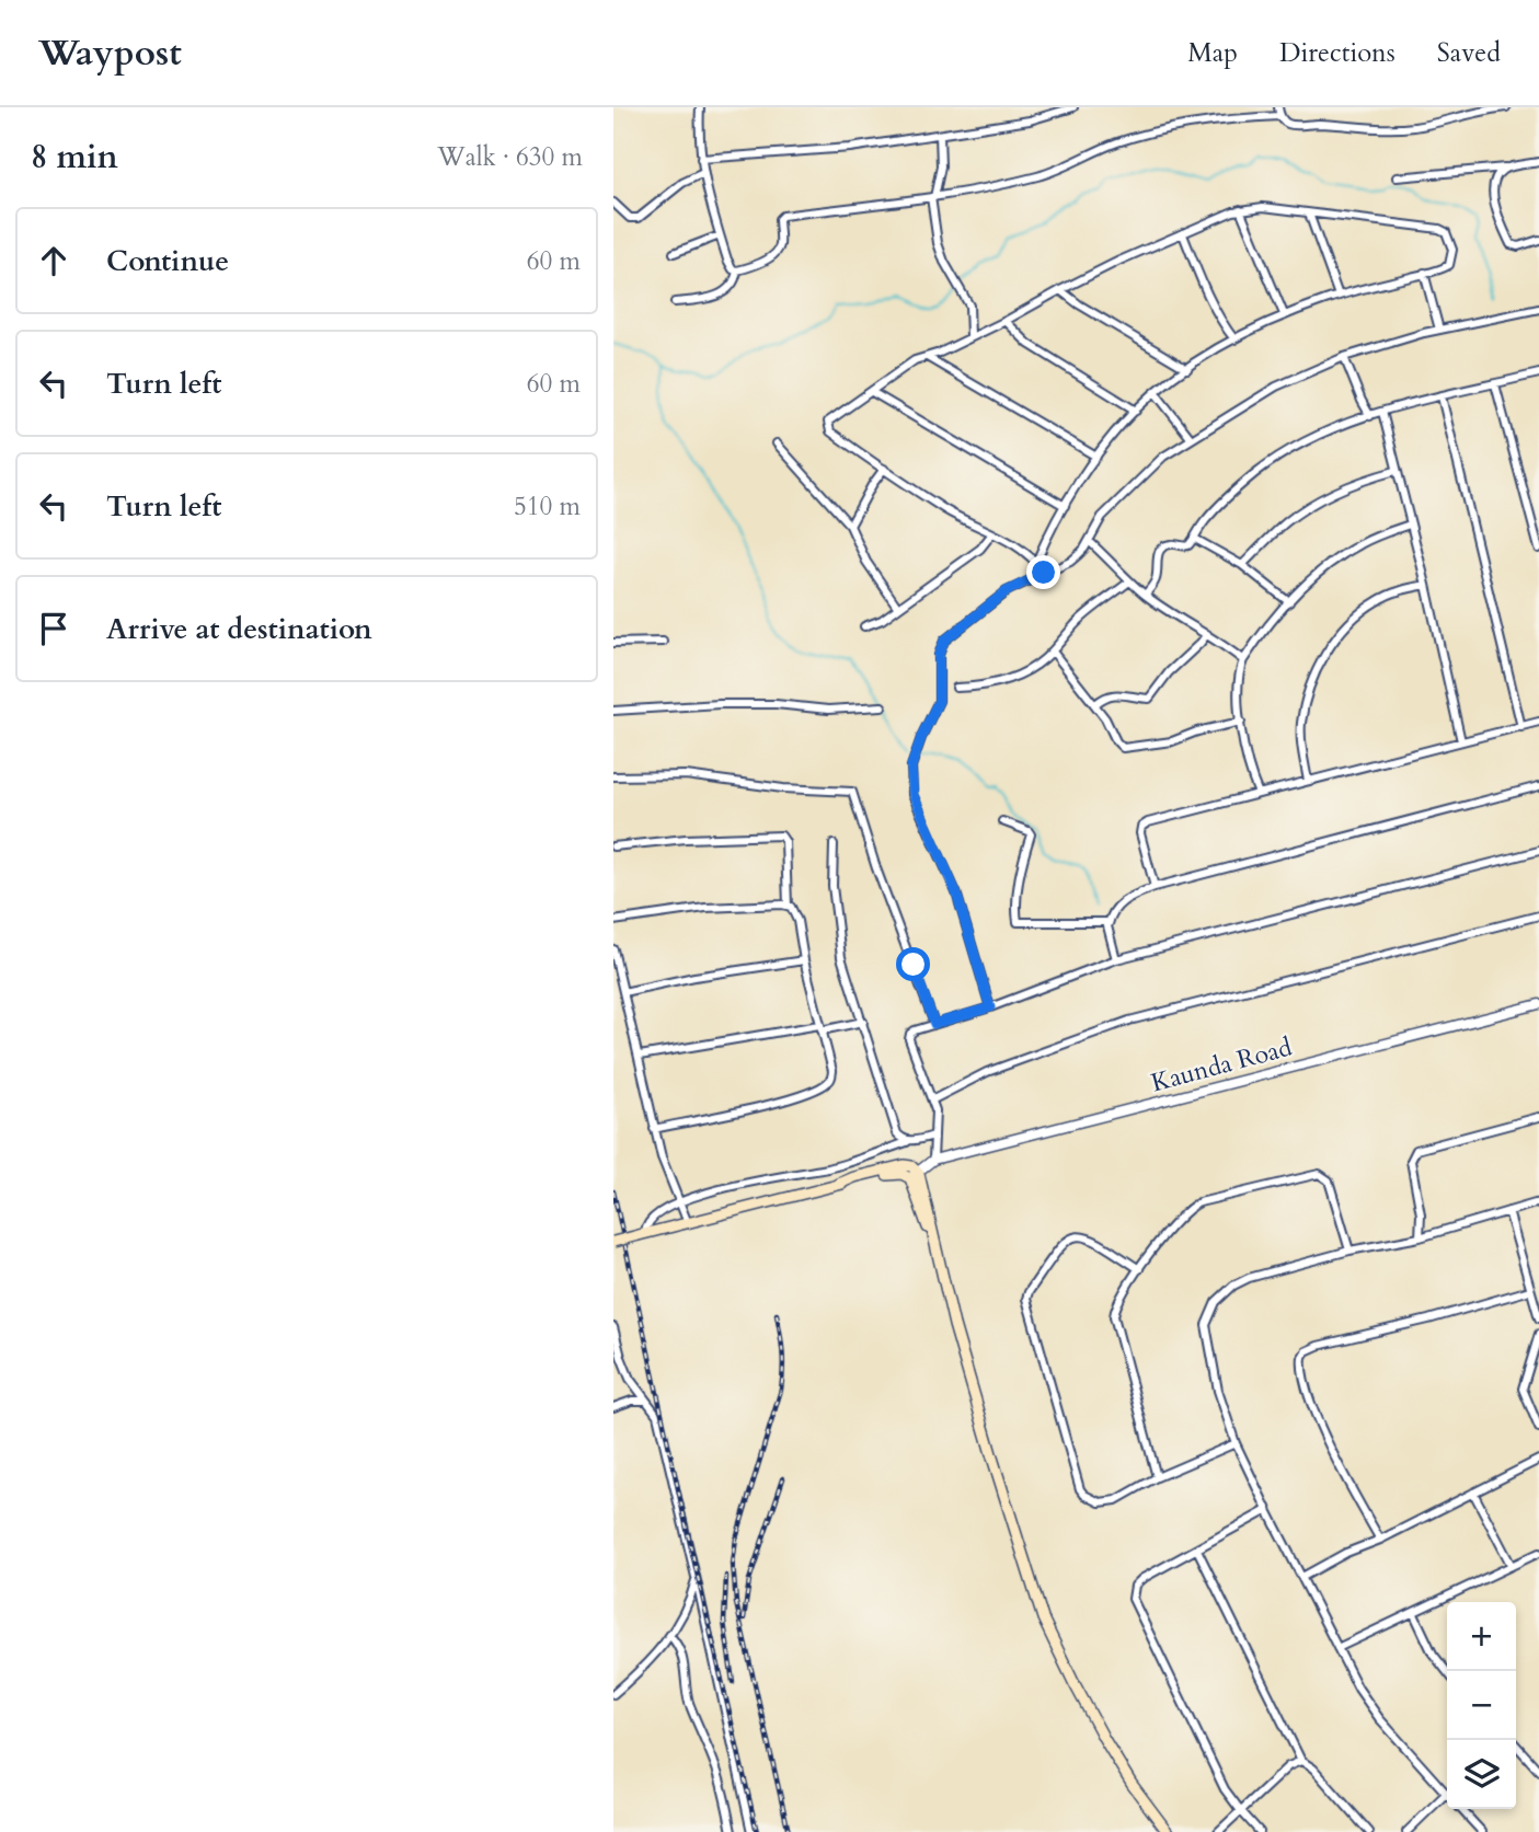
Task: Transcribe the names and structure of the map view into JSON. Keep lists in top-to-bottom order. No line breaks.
{"streets":{"street":["Kaunda Road"]},"page":{"header":"Waypost","nav":["Map","Directions","Saved"],"heading":["8 min","Walk · 630 m"],"list":[["Continue","60 m"],["Turn left","60 m"],["Turn left","510 m"],"Arrive at destination"],"map_buttons":["+","−"]}}
